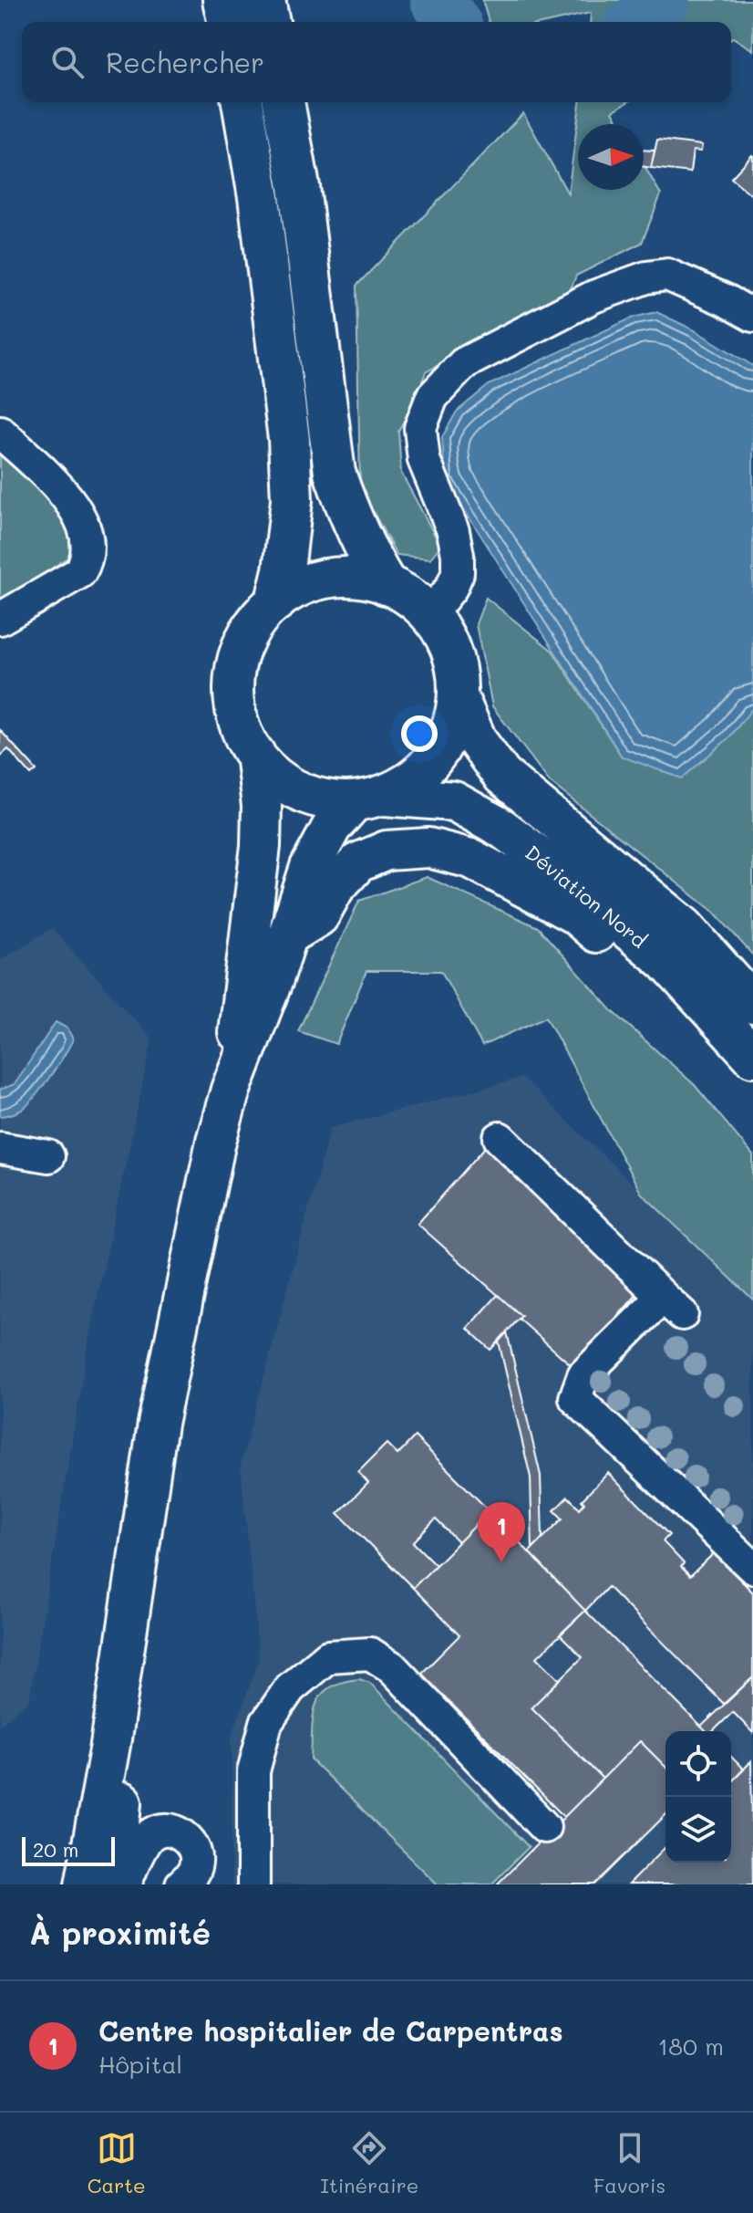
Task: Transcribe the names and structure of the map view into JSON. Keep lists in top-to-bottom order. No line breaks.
{"streets":{"main road":["Déviation Nord"]},"scale_bar":"20 m","north":"right","page":{"search":"Rechercher","pins":"1","scale":"20 m","heading":"À proximité","list":[{"mark":"1","name":"Centre hospitalier de Carpentras","note":"Hôpital","value":"180 m"}],"nav":["Carte","Itinéraire","Favoris"]}}
